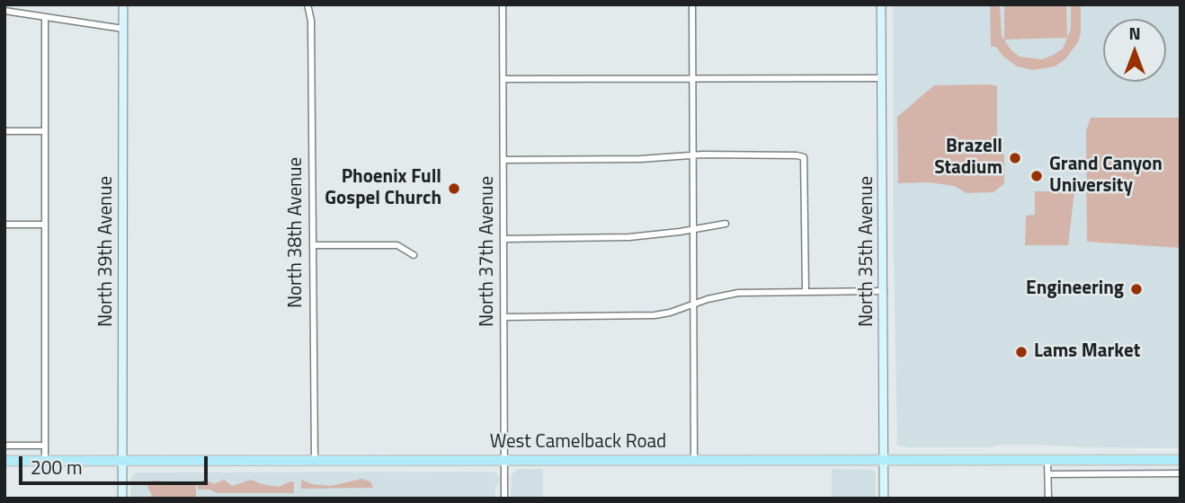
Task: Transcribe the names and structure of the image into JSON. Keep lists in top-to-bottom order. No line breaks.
{"streets":{"main road":["North 39th Avenue","North 35th Avenue","West Camelback Road"],"street":["North 38th Avenue","North 37th Avenue"]},"crossings":[["North 38th Avenue","West Camelback Road"],["North 39th Avenue","West Camelback Road"],["North 37th Avenue","West Camelback Road"],["North 35th Avenue","West Camelback Road"]],"places":["Brazell Stadium","Grand Canyon University","Phoenix Full Gospel Church","Engineering","Lams Market"],"scale_bar":"200 m","north":"top"}
